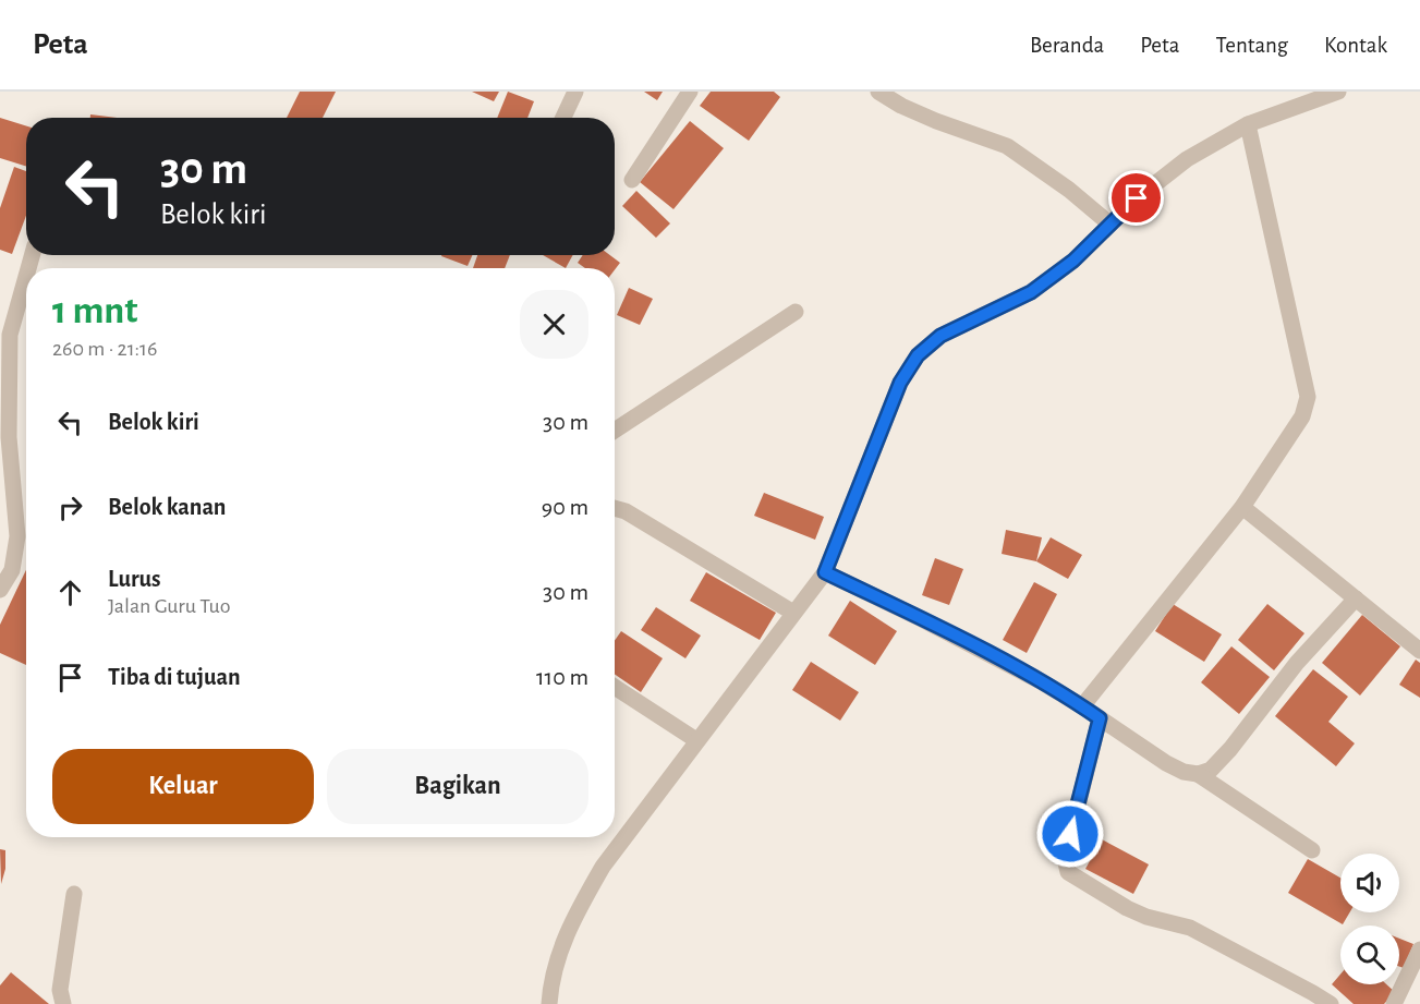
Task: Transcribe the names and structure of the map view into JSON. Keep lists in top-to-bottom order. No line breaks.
{"page":{"header":"Peta","nav":["Beranda","Peta","Tentang","Kontak"],"turn":["30 m","Belok kiri"],"heading":["1 mnt","260 m · 21:16"],"list":[{"name":"Belok kiri","value":"30 m"},{"name":"Belok kanan","value":"90 m"},{"name":"Lurus","note":"Jalan Guru Tuo","value":"30 m"},{"name":"Tiba di tujuan","value":"110 m"}],"buttons":["Keluar","Bagikan"]}}
